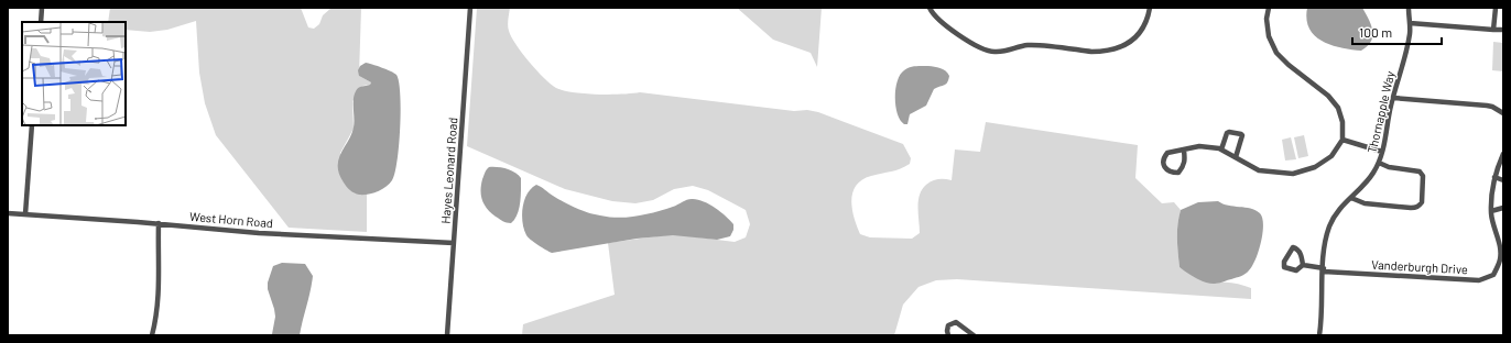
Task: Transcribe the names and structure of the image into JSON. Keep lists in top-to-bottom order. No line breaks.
{"streets":{"street":["Thornapple Way","Hayes Leonard Road","West Horn Road","Vanderburgh Drive"]},"crossings":[["Thornapple Way","Vanderburgh Drive"],["Hayes Leonard Road","West Horn Road"]],"scale_bar":"100 m"}
